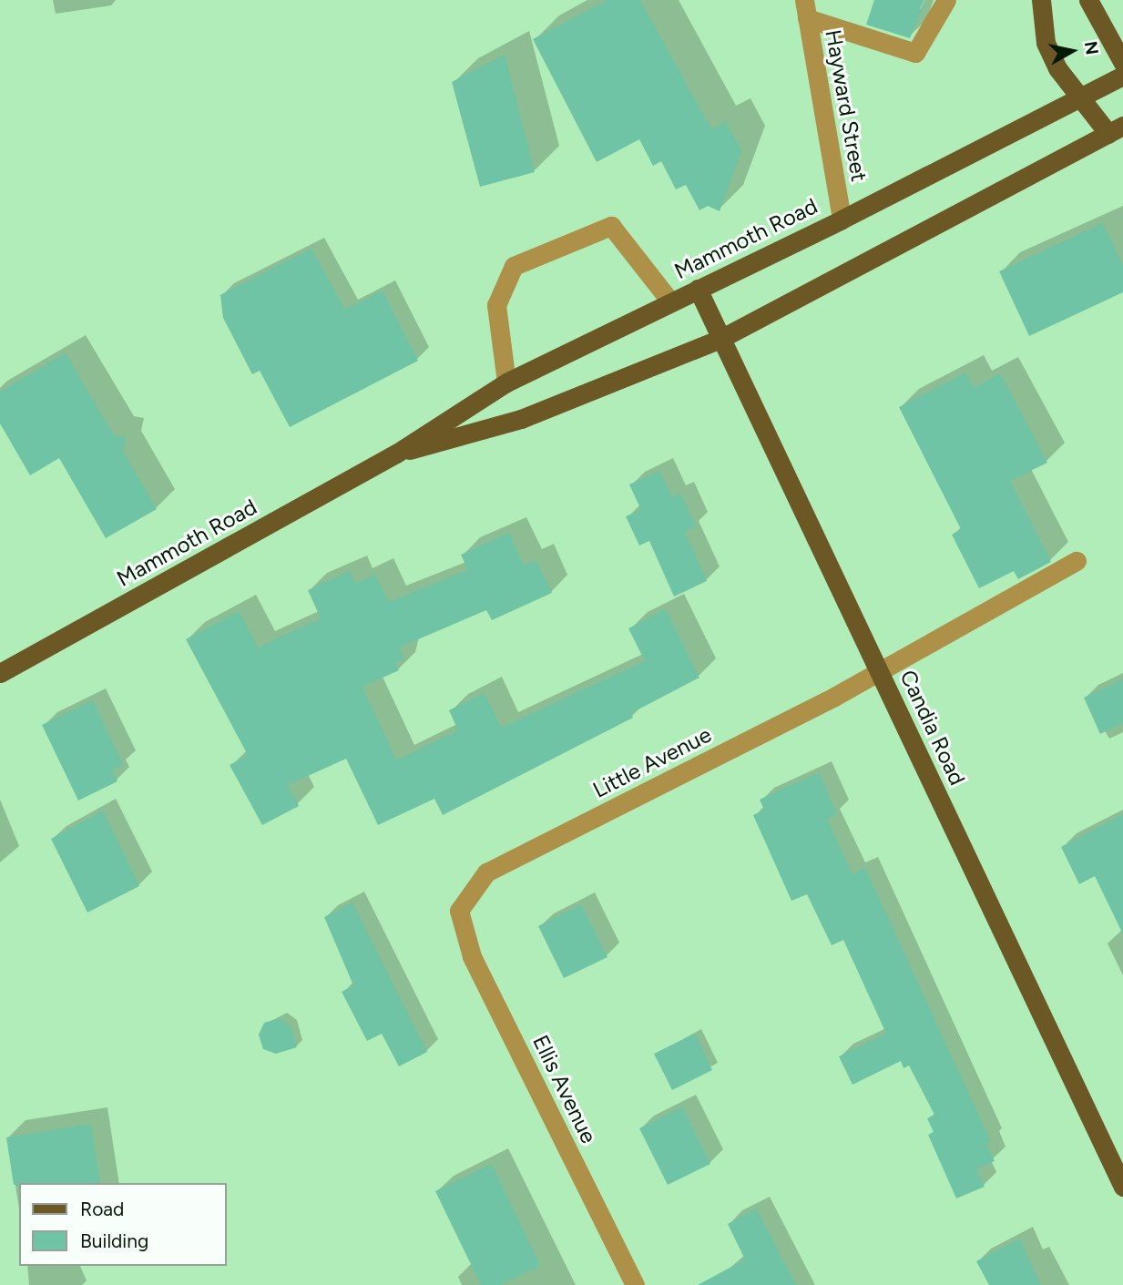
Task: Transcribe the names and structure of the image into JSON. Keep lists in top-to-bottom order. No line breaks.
{"streets":{"main road":["Mammoth Road","Candia Road"],"street":["Hayward Street","Little Avenue","Ellis Avenue"]},"crossings":[["Hayward Street","Mammoth Road"],["Mammoth Road","Candia Road"],["Candia Road","Little Avenue"],["Little Avenue","Ellis Avenue"]],"legend":["Road","Building"],"north":"right"}
